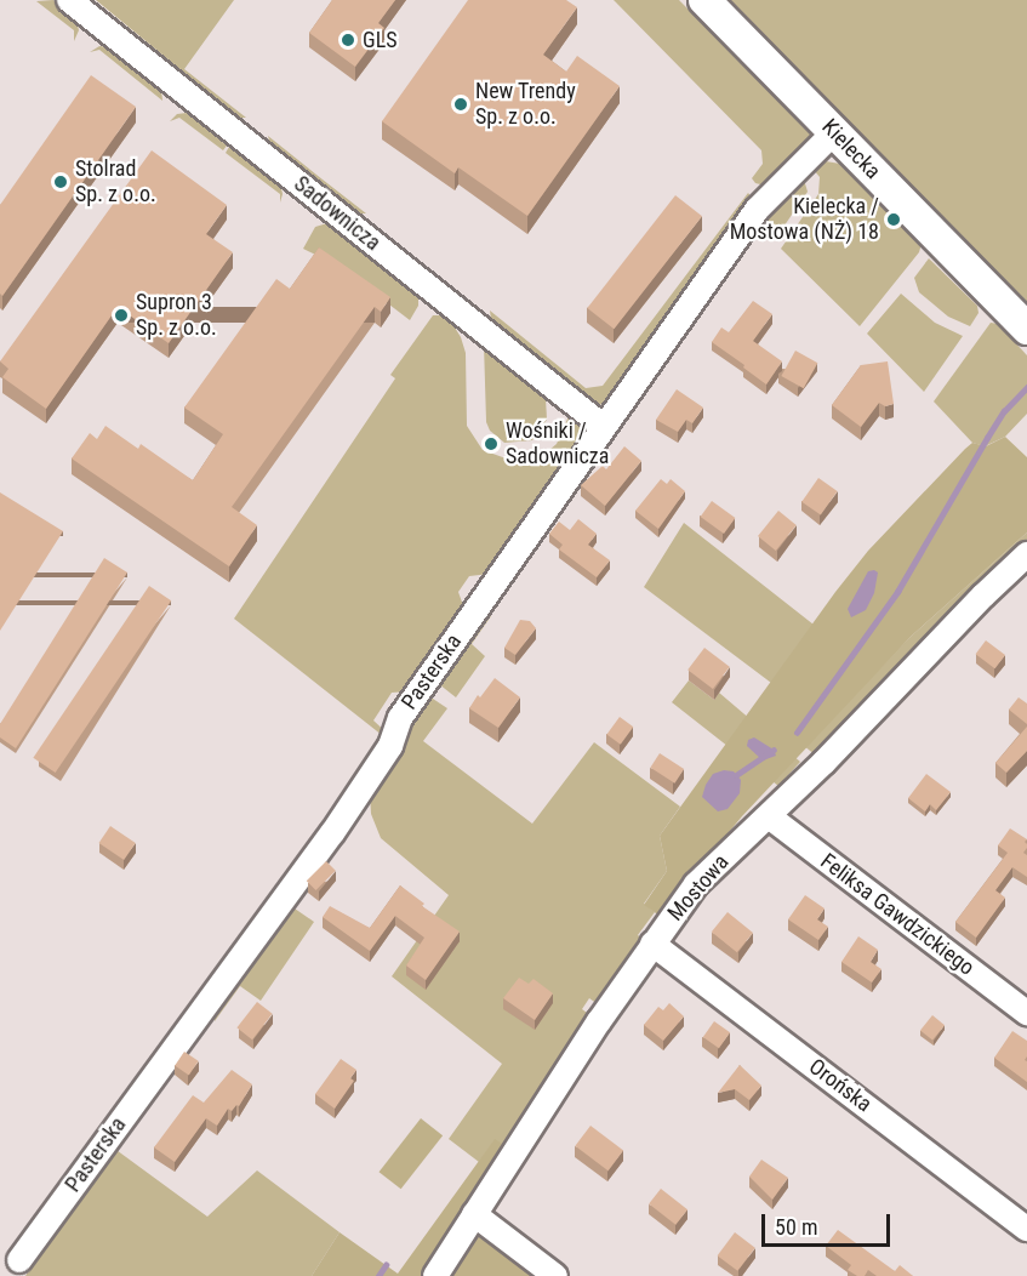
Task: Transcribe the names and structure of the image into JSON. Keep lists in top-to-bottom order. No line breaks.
{"streets":{"main road":["Kielecka"],"street":["Sadownicza","Pasterska","Mostowa","Feliksa Gawdzickiego","Orońska"]},"crossings":[["Kielecka","Pasterska"],["Sadownicza","Pasterska"],["Mostowa","Feliksa Gawdzickiego"],["Mostowa","Orońska"]],"places":["GLS","New Trendy Sp. z o.o.","Stolrad Sp. z o.o.","Kielecka / Mostowa (NŻ) 18","Supron 3 Sp. z o.o.","Wośniki / Sadownicza"],"scale_bar":"50 m"}
